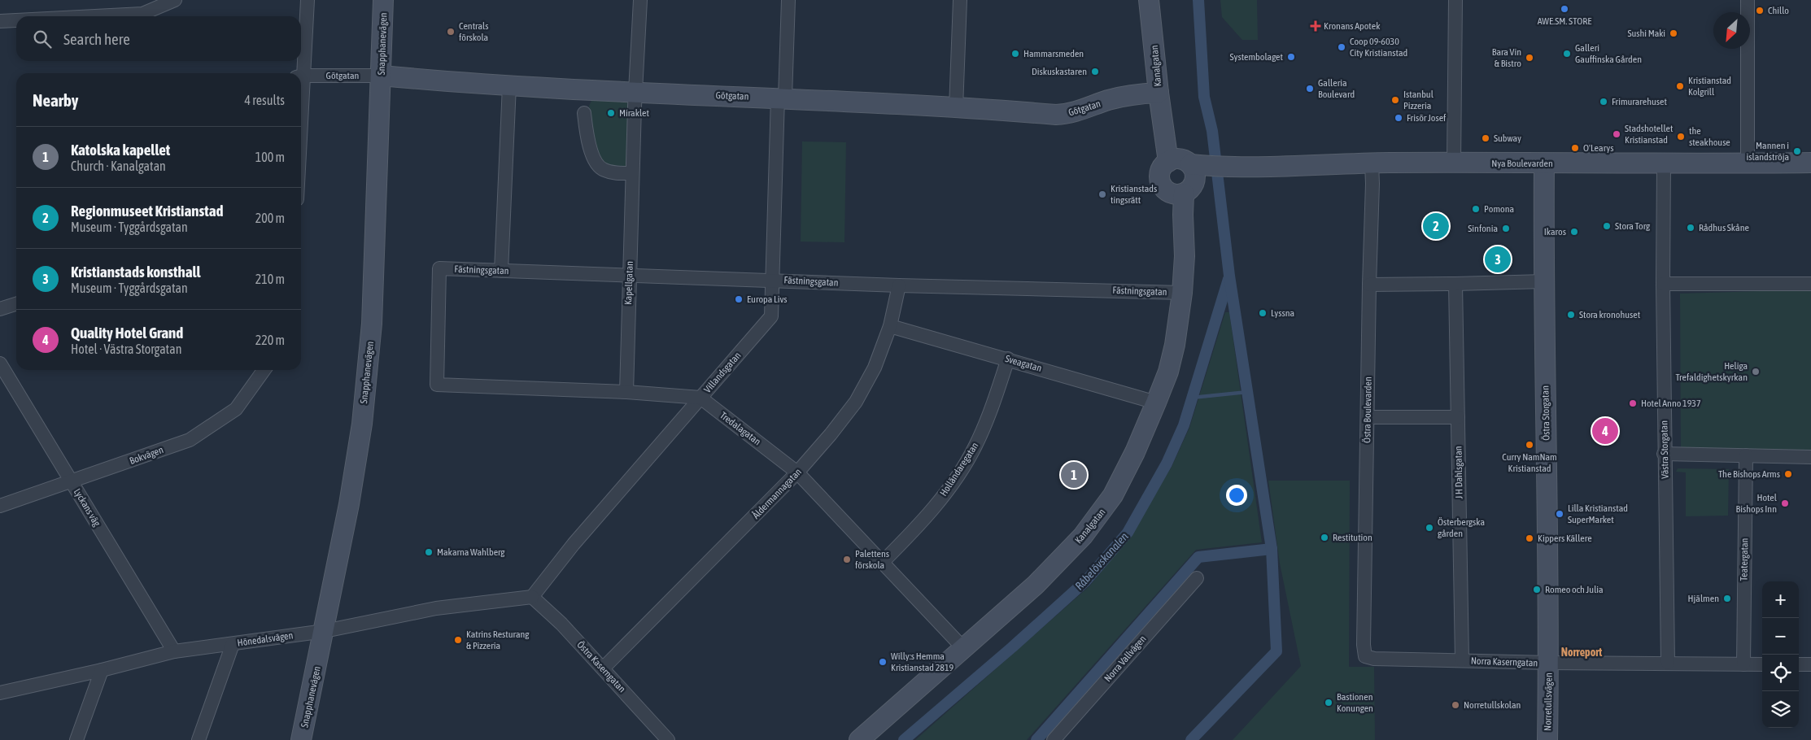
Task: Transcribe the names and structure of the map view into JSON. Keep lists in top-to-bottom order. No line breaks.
{"streets":{"street":["Snapphanevägen","Kanalgatan","Götgatan","Nya Boulevarden","Fästningsgatan","Kapellgatan","Sveagatan","Villandsgatan","Östra Boulevarden","Östra Storgatan","Tredalagatan","Västra Storgatan","Bokvägen","Holländaregatan","J H Dahlsgatan","Åldermannagatan","Lyckans väg","Teatergatan","Hönedalsvägen","Norra Vallvägen","Norra Kaserngatan","Östra Kaserngatan","Norretullsvägen"]},"crossings":[["Snapphanevägen","Götgatan"],["Snapphanevägen","Hönedalsvägen"],["Kanalgatan","Götgatan"],["Kanalgatan","Nya Boulevarden"],["Kanalgatan","Fästningsgatan"],["Kanalgatan","Sveagatan"],["Kanalgatan","Tredalagatan"],["Götgatan","Kapellgatan"],["Götgatan","Villandsgatan"],["Nya Boulevarden","Östra Boulevarden"],["Nya Boulevarden","Östra Storgatan"],["Nya Boulevarden","Västra Storgatan"],["Fästningsgatan","Kapellgatan"],["Fästningsgatan","Villandsgatan"],["Fästningsgatan","Åldermannagatan"],["Sveagatan","Holländaregatan"],["Sveagatan","Åldermannagatan"],["Villandsgatan","Tredalagatan"],["Villandsgatan","Hönedalsvägen"],["Villandsgatan","Östra Kaserngatan"],["Östra Boulevarden","Norra Kaserngatan"],["Östra Storgatan","Norra Kaserngatan"],["Östra Storgatan","Norretullsvägen"],["Tredalagatan","Holländaregatan"],["Tredalagatan","Åldermannagatan"],["Västra Storgatan","Norra Kaserngatan"],["Bokvägen","Lyckans väg"],["J H Dahlsgatan","Norra Kaserngatan"],["Åldermannagatan","Östra Kaserngatan"],["Lyckans väg","Hönedalsvägen"],["Teatergatan","Norra Kaserngatan"],["Hönedalsvägen","Östra Kaserngatan"],["Norra Kaserngatan","Norretullsvägen"]],"districts":["Norreport"],"water":["Råbelövskanalen"],"places":{"other":["AWE.SM. STORE","Chillo","Centrals förskola","Sushi Maki","Coop 09-6030 City Kristianstad","Hammarsmeden","Galleri Gauffinska Gården","Systembolaget","Bara Vin & Bistro","Diskuskastaren","Kristianstad Kolgrill","Galleria Boulevard","Istanbul Pizzeria","Frimurarehuset","Miraklet","Frisör Josef","Stadshotellet Kristianstad","the steakhouse","Subway","O'Learys","Mannen i islandströja","Kristianstads tingsrätt","Pomona","Stora Torg","Rådhus Skåne","Sinfonia","Ikaros","Europa Livs","Lyssna","Stora kronohuset","Heliga Trefaldighetskyrkan","Hotel Anno 1937","Curry NamNam Kristianstad","The Bishops Arms","Hotel Bishops Inn","Lilla Kristianstad SuperMarket","Österbergska gården","Restitution","Kippers Källere","Makarna Wahlberg","Palettens förskola","Romeo och Julia","Hjälmen","Katrins Resturang & Pizzeria","Willy:s Hemma Kristianstad 2819","Bastionen Konungen","Norretullskolan"],"health":["Kronans Apotek"]},"north":"bottom left","page":{"search":"Search here","heading":["Nearby","4 results"],"list":[{"mark":"1","name":"Katolska kapellet","note":"Church · Kanalgatan","value":"100 m"},{"mark":"2","name":"Regionmuseet Kristianstad","note":"Museum · Tyggårdsgatan","value":"200 m"},{"mark":"3","name":"Kristianstads konsthall","note":"Museum · Tyggårdsgatan","value":"210 m"},{"mark":"4","name":"Quality Hotel Grand","note":"Hotel · Västra Storgatan","value":"220 m"}],"pins":["2","3","4","1"],"map_buttons":["+","−"]}}
